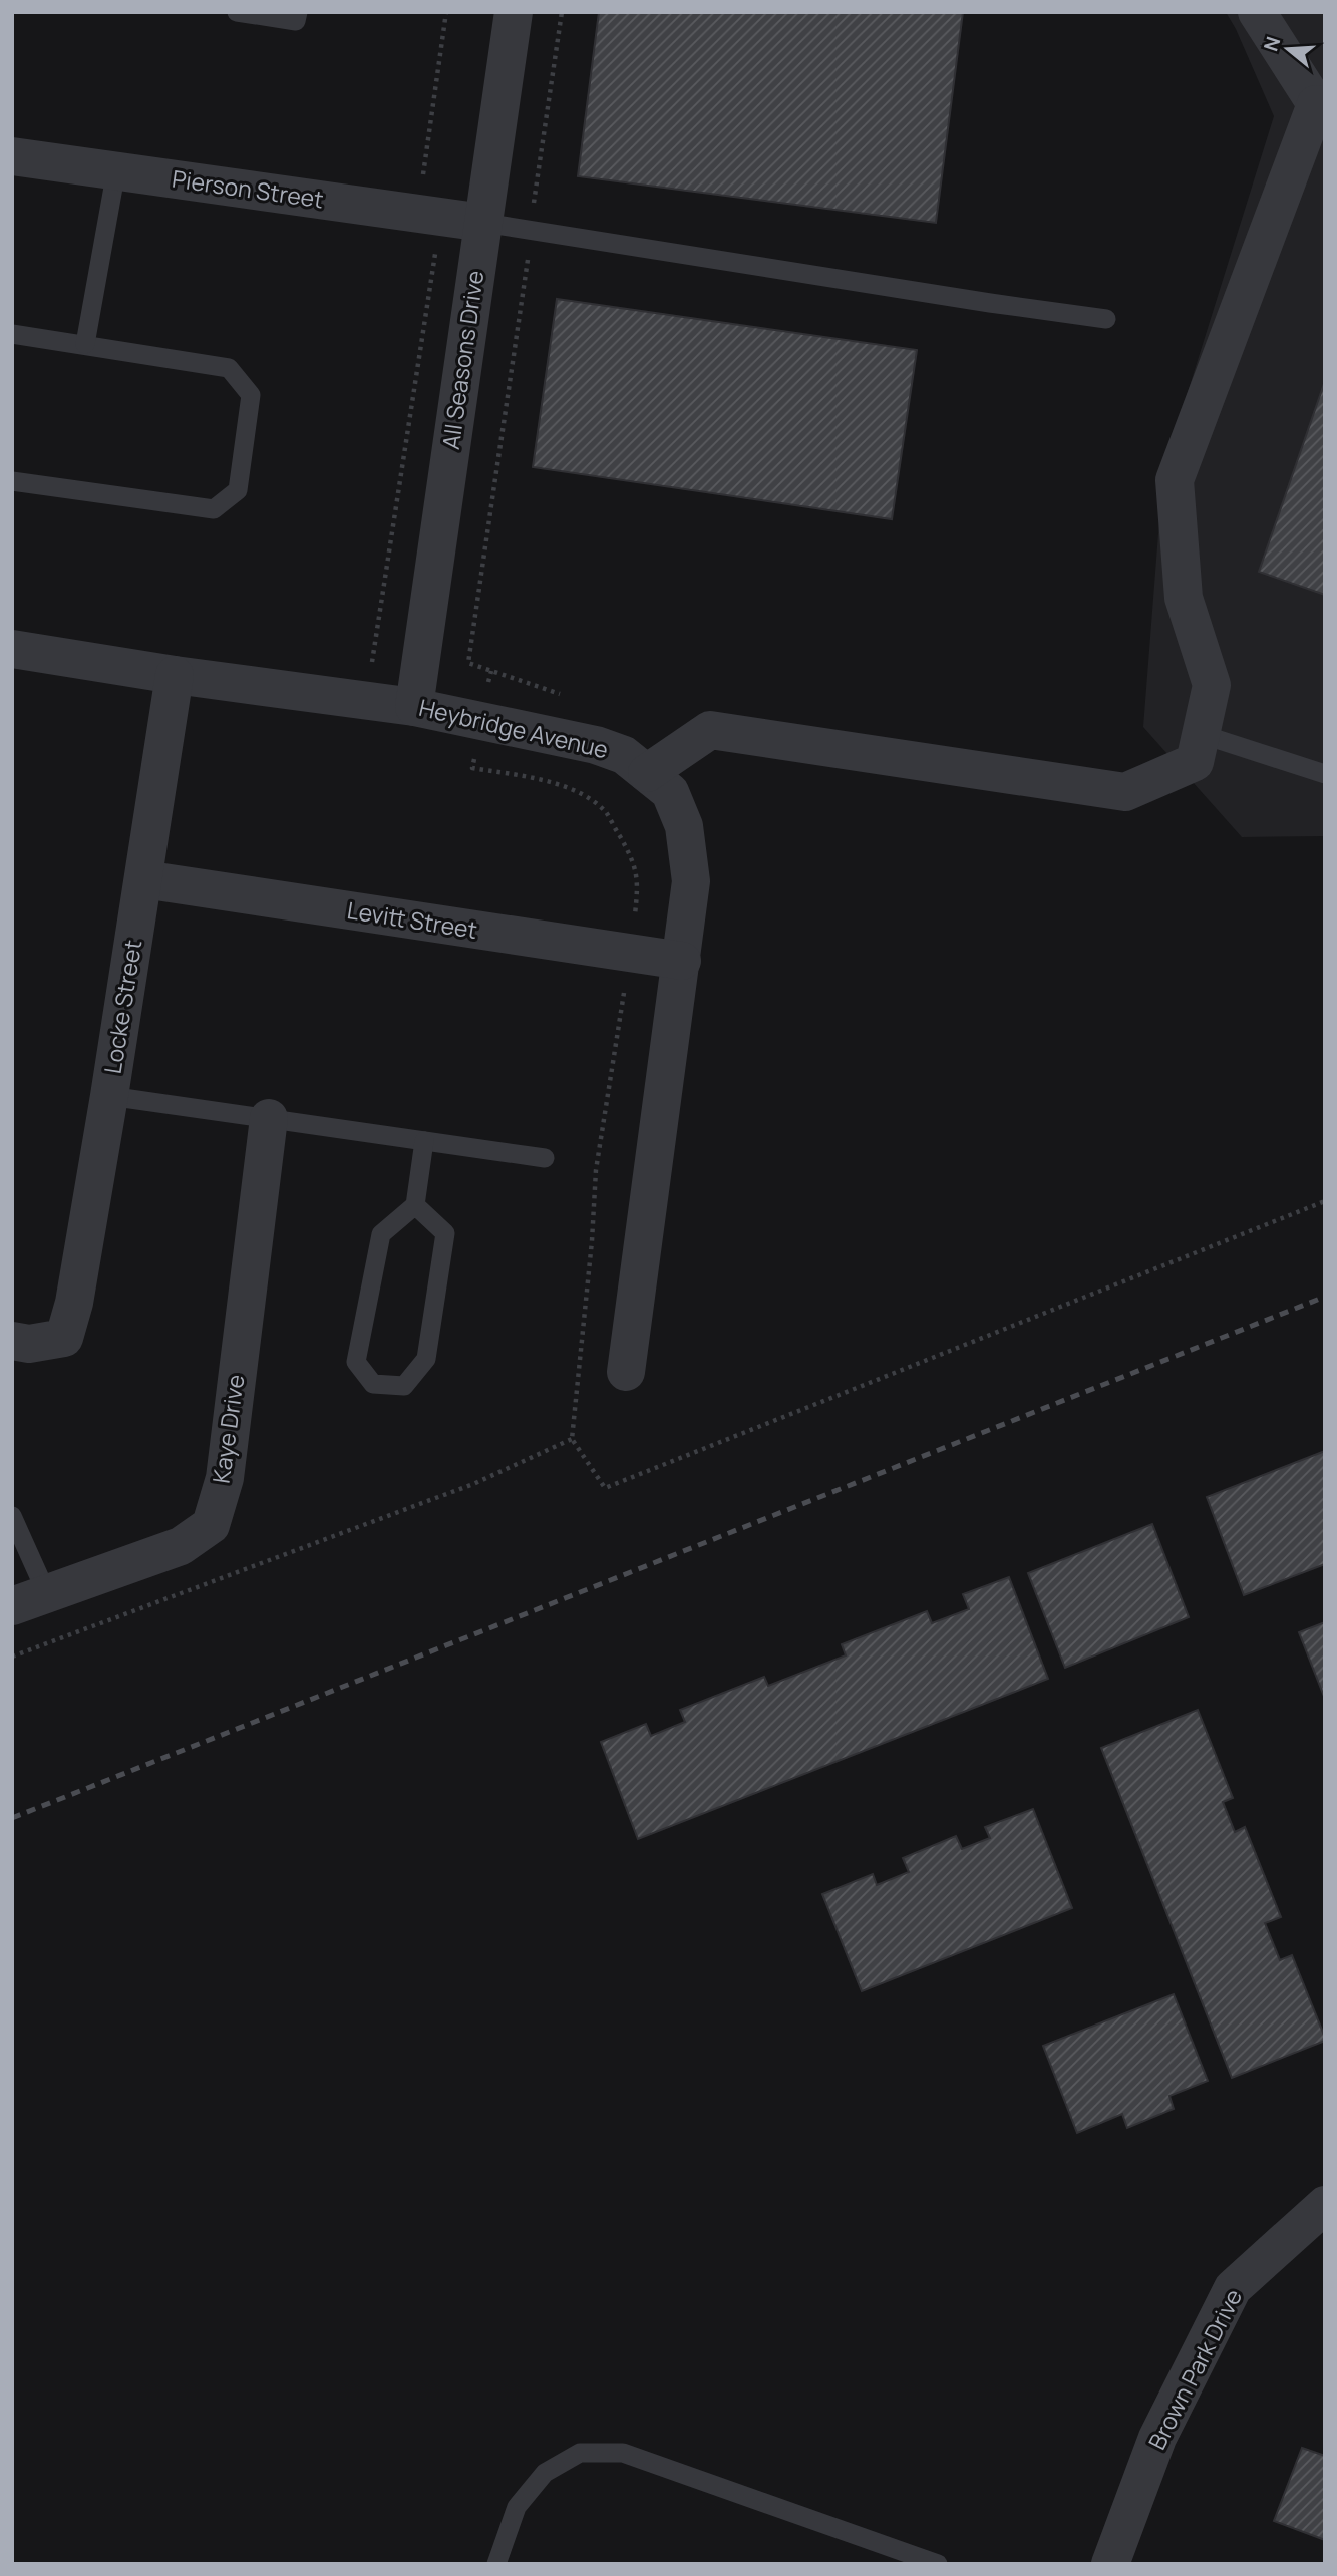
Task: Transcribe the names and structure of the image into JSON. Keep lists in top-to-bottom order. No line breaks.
{"streets":{"street":["Pierson Street","All Seasons Drive","Heybridge Avenue","Levitt Street","Locke Street","Kaye Drive","Brown Park Drive"]},"crossings":[["Pierson Street","All Seasons Drive"],["All Seasons Drive","Heybridge Avenue"],["Heybridge Avenue","Levitt Street"],["Heybridge Avenue","Locke Street"],["Levitt Street","Locke Street"]],"north":"left"}
